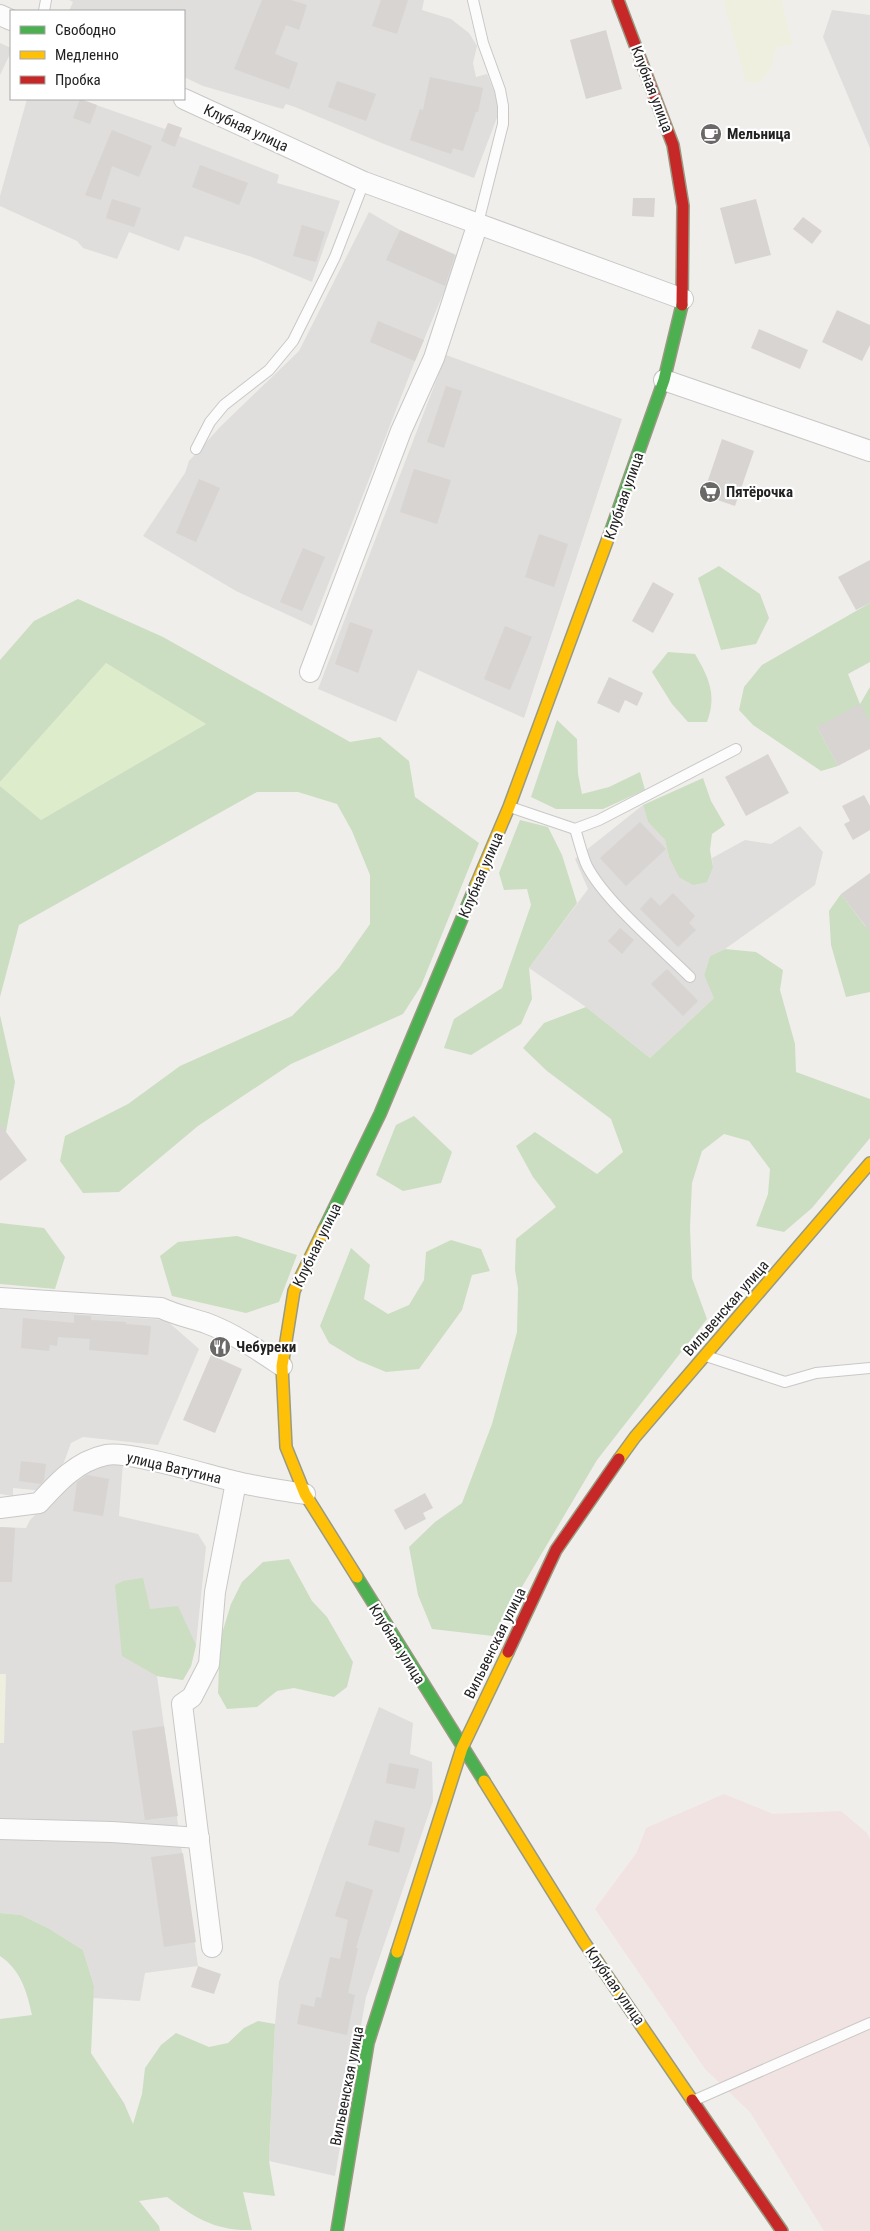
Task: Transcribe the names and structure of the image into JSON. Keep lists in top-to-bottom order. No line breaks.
{"streets":{"main road":["Клубная улица","Вильвенская улица"],"street":["улица Ватутина"]},"crossings":[["Клубная улица","Вильвенская улица"],["Клубная улица","улица Ватутина"]],"places":{"cafe":["Мельница"],"supermarket":["Пятёрочка"],"restaurant":["Чебуреки"]},"legend":["Свободно","Медленно","Пробка"]}
